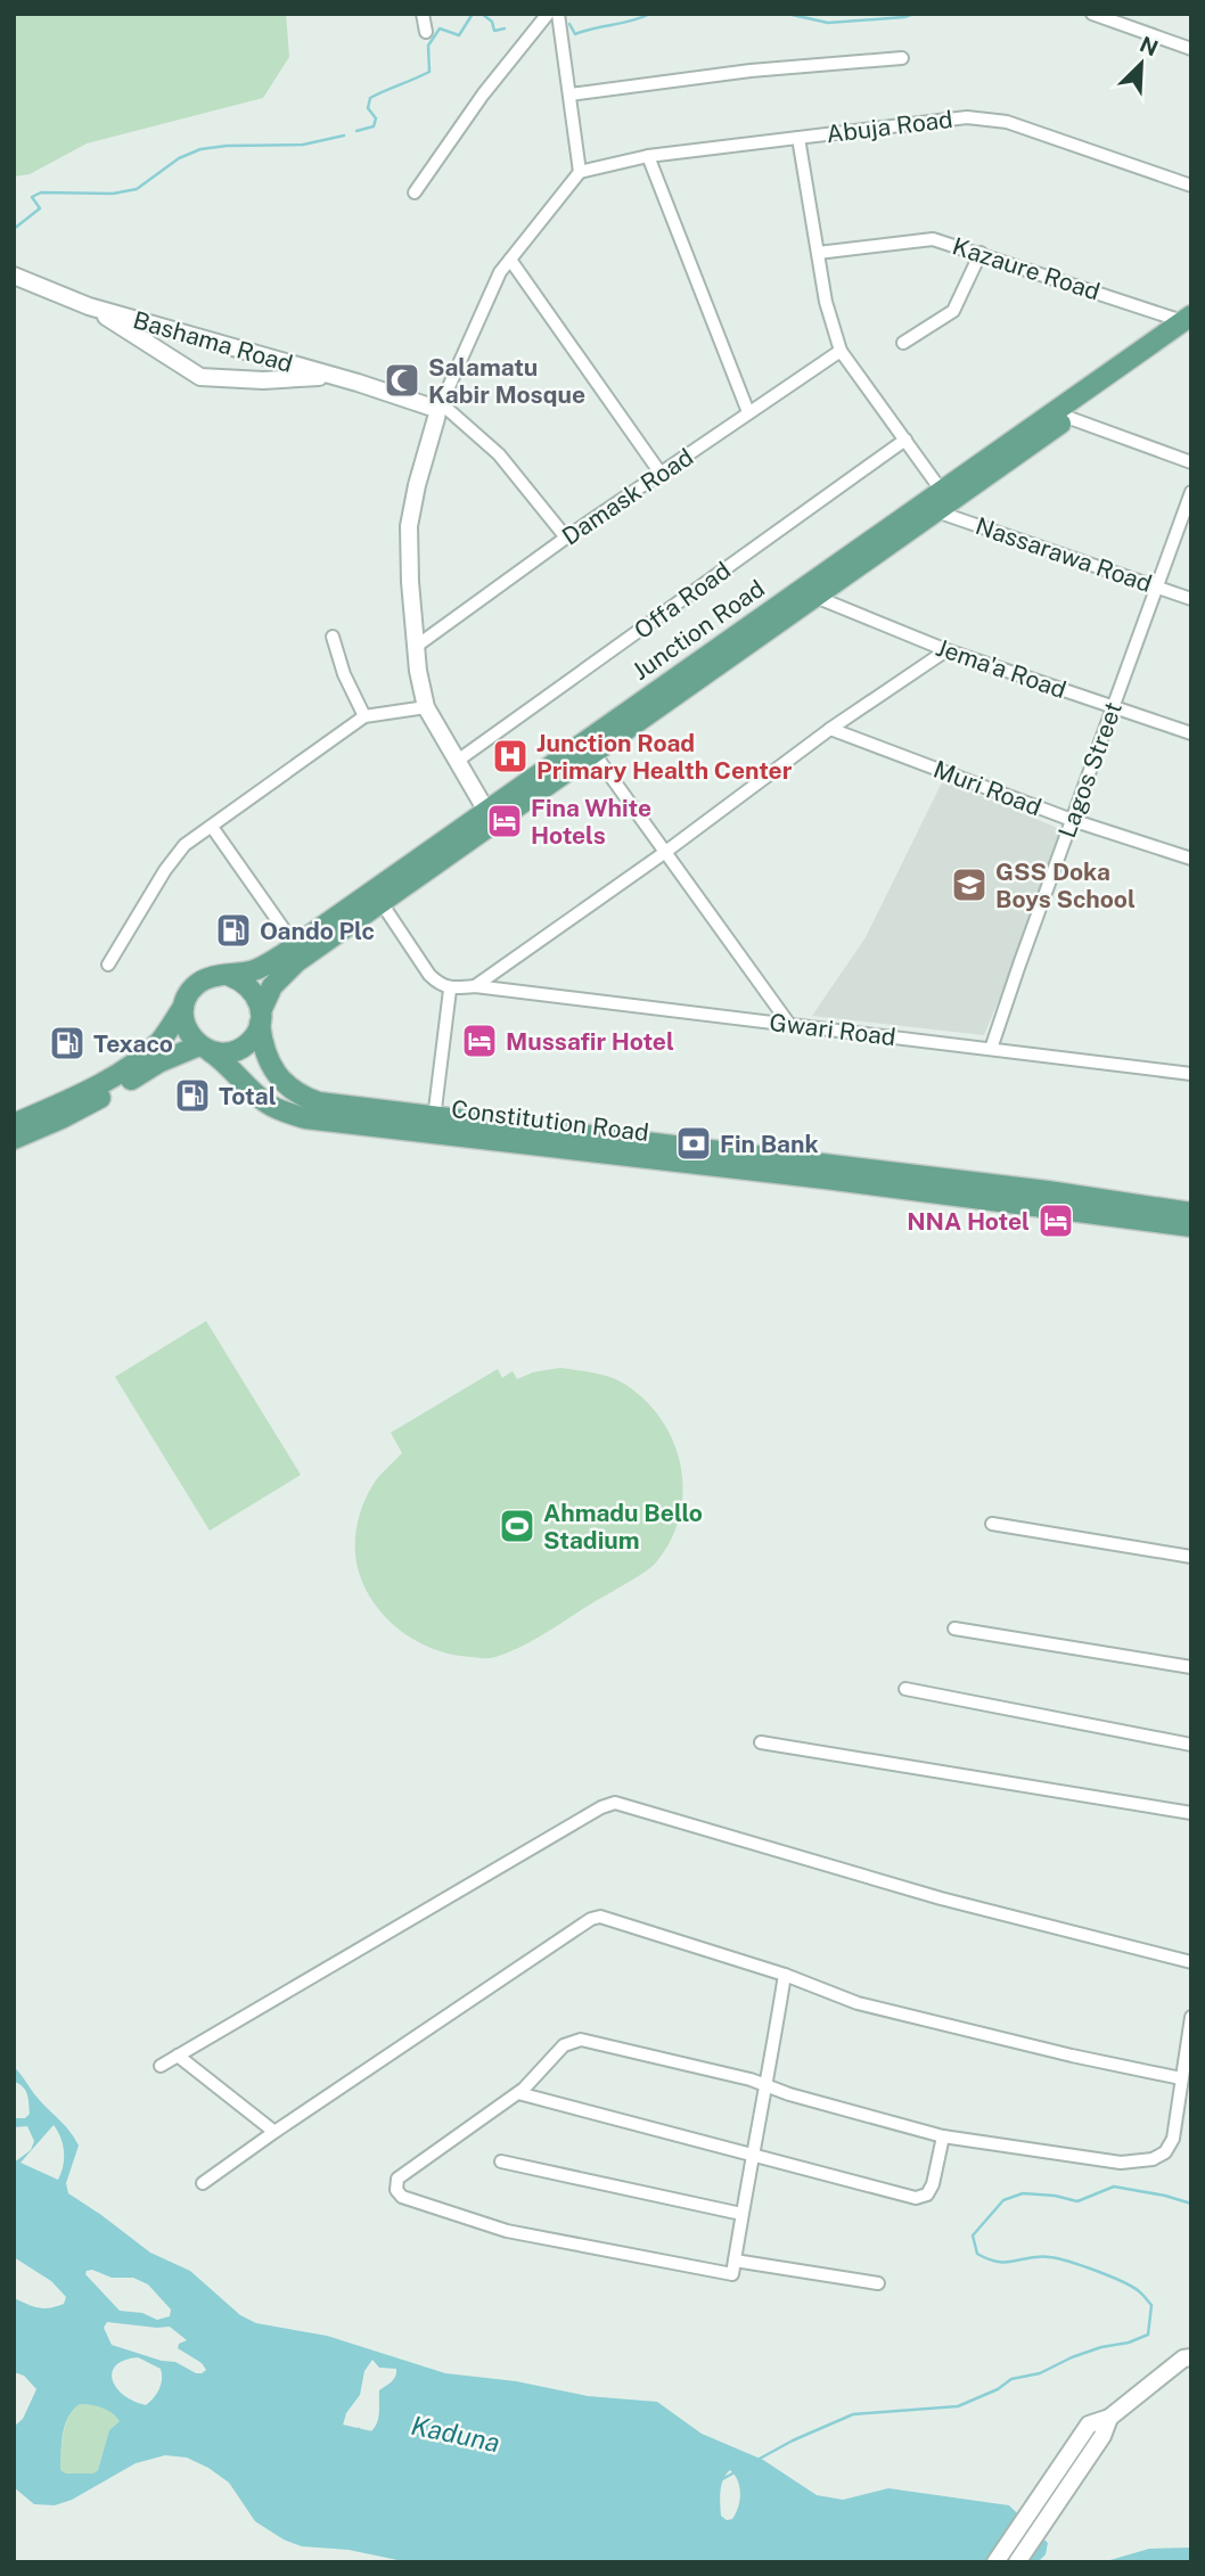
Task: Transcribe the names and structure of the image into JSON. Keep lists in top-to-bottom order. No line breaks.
{"streets":{"main road":["Junction Road","Constitution Road"],"street":["Abuja Road","Kazaure Road","Bashama Road","Damask Road","Nassarawa Road","Offa Road","Jema'a Road","Lagos Street","Muri Road","Gwari Road"]},"crossings":[["Kazaure Road","Junction Road"],["Nassarawa Road","Junction Road"],["Nassarawa Road","Lagos Street"],["Junction Road","Jema'a Road"],["Junction Road","Constitution Road"],["Jema'a Road","Lagos Street"],["Jema'a Road","Gwari Road"],["Lagos Street","Muri Road"],["Lagos Street","Gwari Road"],["Muri Road","Gwari Road"]],"water":["Kaduna"],"places":{"mosque":["Salamatu Kabir Mosque"],"hospital":["Junction Road Primary Health Center"],"hotel":["Fina White Hotels","Mussafir Hotel","NNA Hotel"],"school or university":["GSS Doka Boys School"],"fuel station":["Oando Plc","Texaco","Total"],"bank":["Fin Bank"],"sports":["Ahmadu Bello Stadium"]},"north":"top right"}
